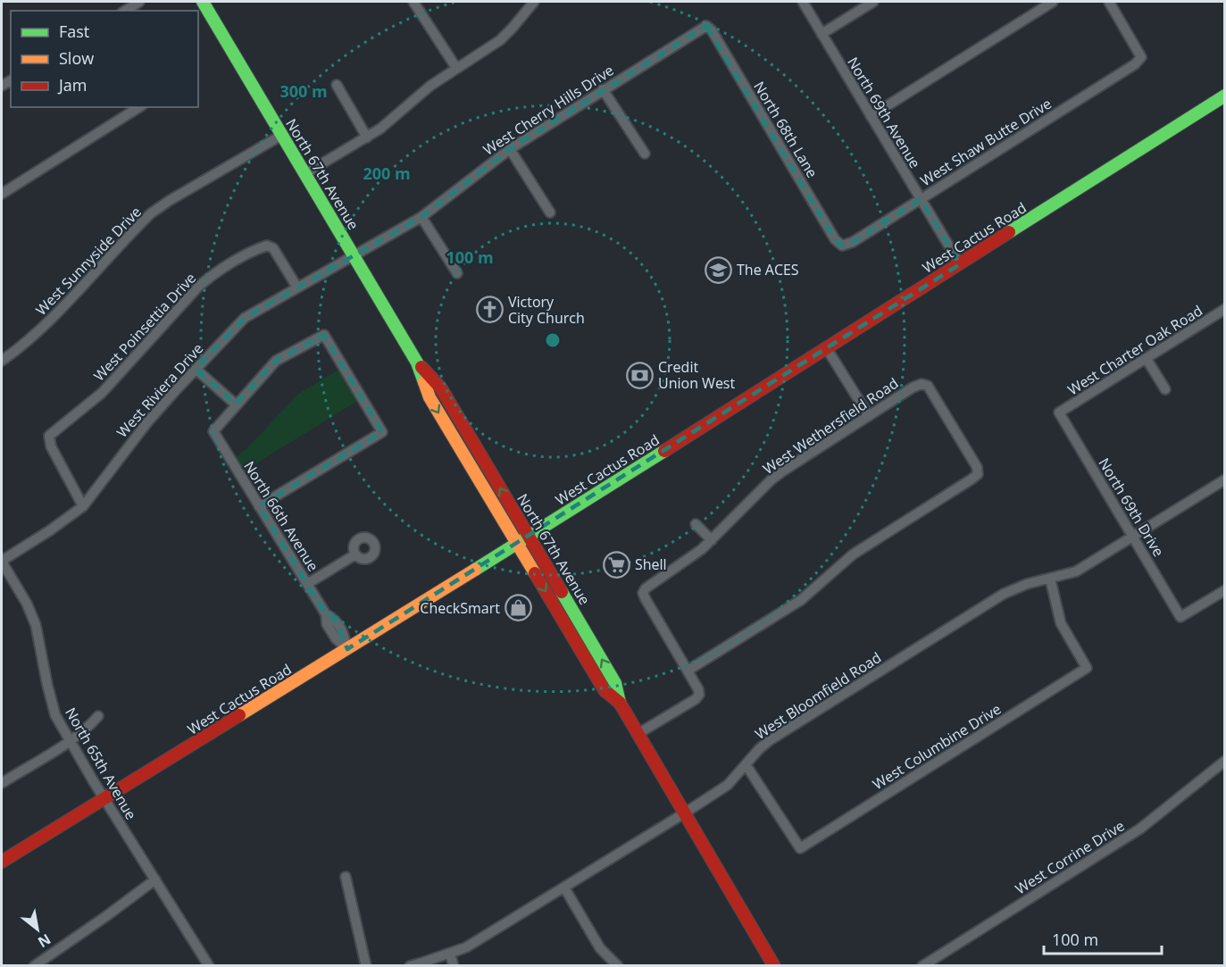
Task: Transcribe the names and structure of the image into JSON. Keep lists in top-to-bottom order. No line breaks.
{"streets":{"main road":["North 67th Avenue","West Cactus Road"],"street":["West Cherry Hills Drive","North 69th Avenue","North 68th Lane","West Shaw Butte Drive","West Sunnyside Drive","West Poinsettia Drive","West Charter Oak Road","West Riviera Drive","West Wethersfield Road","North 69th Drive","North 66th Avenue","West Bloomfield Road","West Columbine Drive","North 65th Avenue","West Corrine Drive"]},"crossings":[["West Cherry Hills Drive","North 68th Lane"],["West Cherry Hills Drive","North 67th Avenue"],["West Cherry Hills Drive","West Riviera Drive"],["North 69th Avenue","West Shaw Butte Drive"],["North 69th Avenue","West Cactus Road"],["North 68th Lane","West Shaw Butte Drive"],["North 67th Avenue","West Cactus Road"],["North 67th Avenue","West Sunnyside Drive"],["North 67th Avenue","West Riviera Drive"],["North 67th Avenue","West Bloomfield Road"],["West Cactus Road","North 66th Avenue"],["West Cactus Road","North 65th Avenue"],["West Poinsettia Drive","West Riviera Drive"],["West Charter Oak Road","North 69th Drive"],["West Riviera Drive","North 65th Avenue"],["North 69th Drive","West Bloomfield Road"],["West Bloomfield Road","West Columbine Drive"]],"places":{"school or university":["The ACES"],"church":["Victory City Church"],"bank":["Credit Union West"],"supermarket":["Shell"],"shop":["CheckSmart"]},"legend":["Fast","Slow","Jam"],"scale_bar":"100 m","north":"bottom right","rings":["300 m","200 m","100 m"]}
